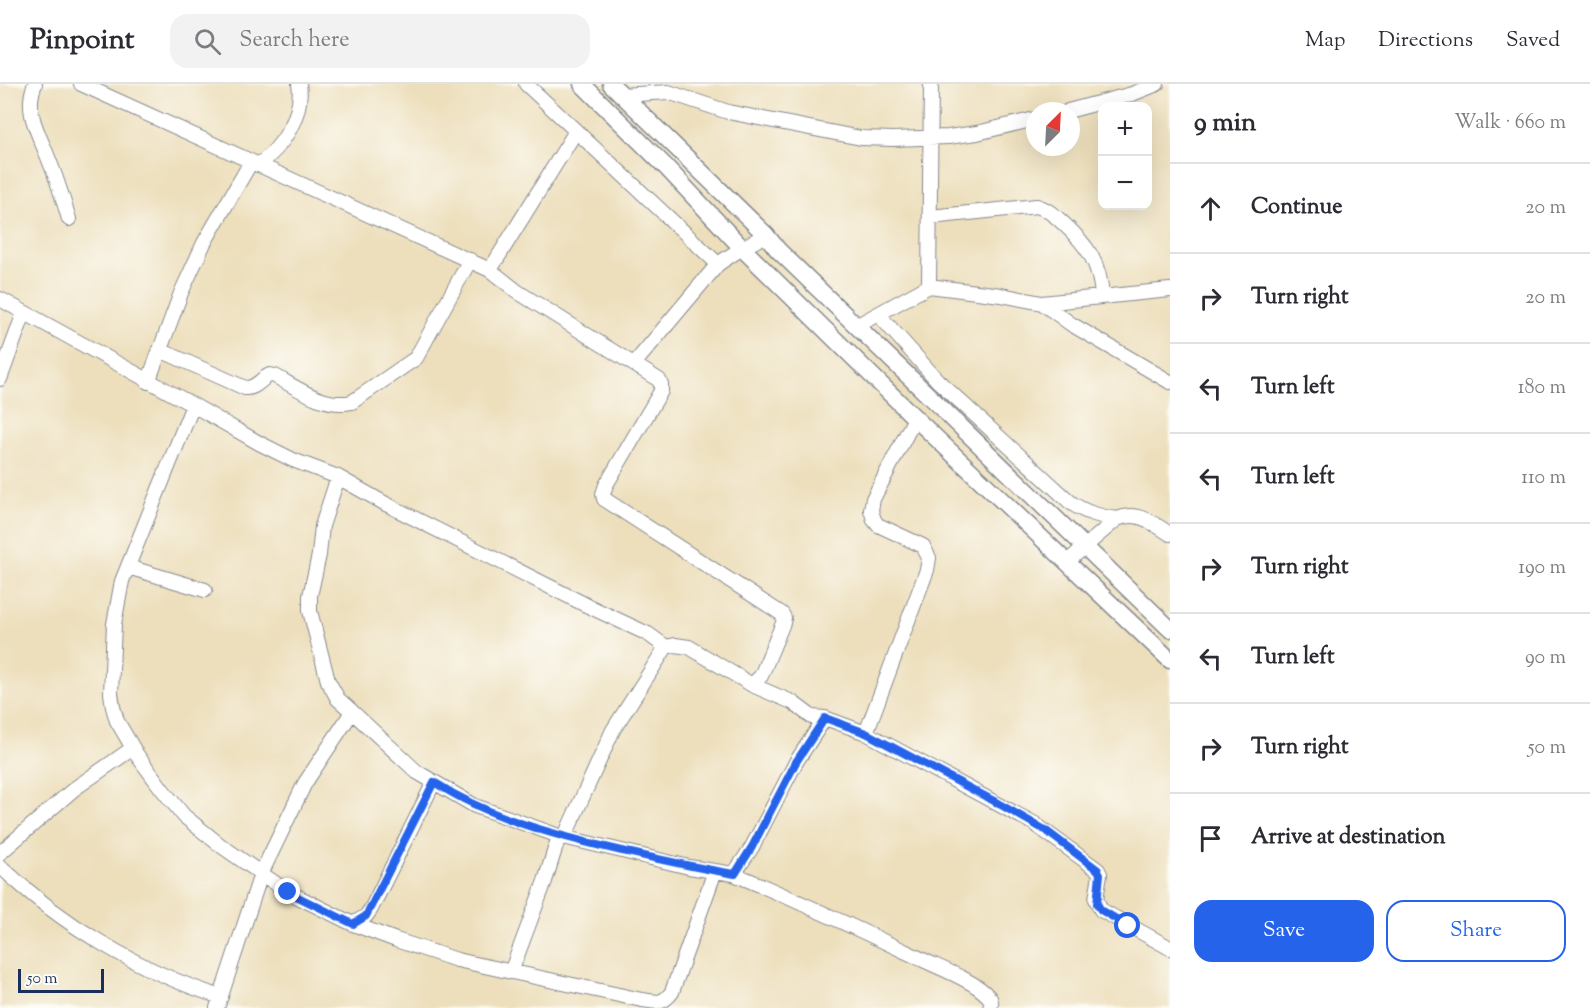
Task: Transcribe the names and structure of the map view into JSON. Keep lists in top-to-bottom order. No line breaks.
{"scale_bar":"50 m","north":"top right","page":{"header":"Pinpoint","search":"Search here","nav":["Map","Directions","Saved"],"heading":["9 min","Walk · 660 m"],"map_buttons":["+","−"],"list":[["Continue","20 m"],["Turn right","20 m"],["Turn left","180 m"],["Turn left","110 m"],["Turn right","190 m"],["Turn left","90 m"],["Turn right","50 m"],"Arrive at destination"],"buttons":["Save","Share"],"scale":"50 m"}}
